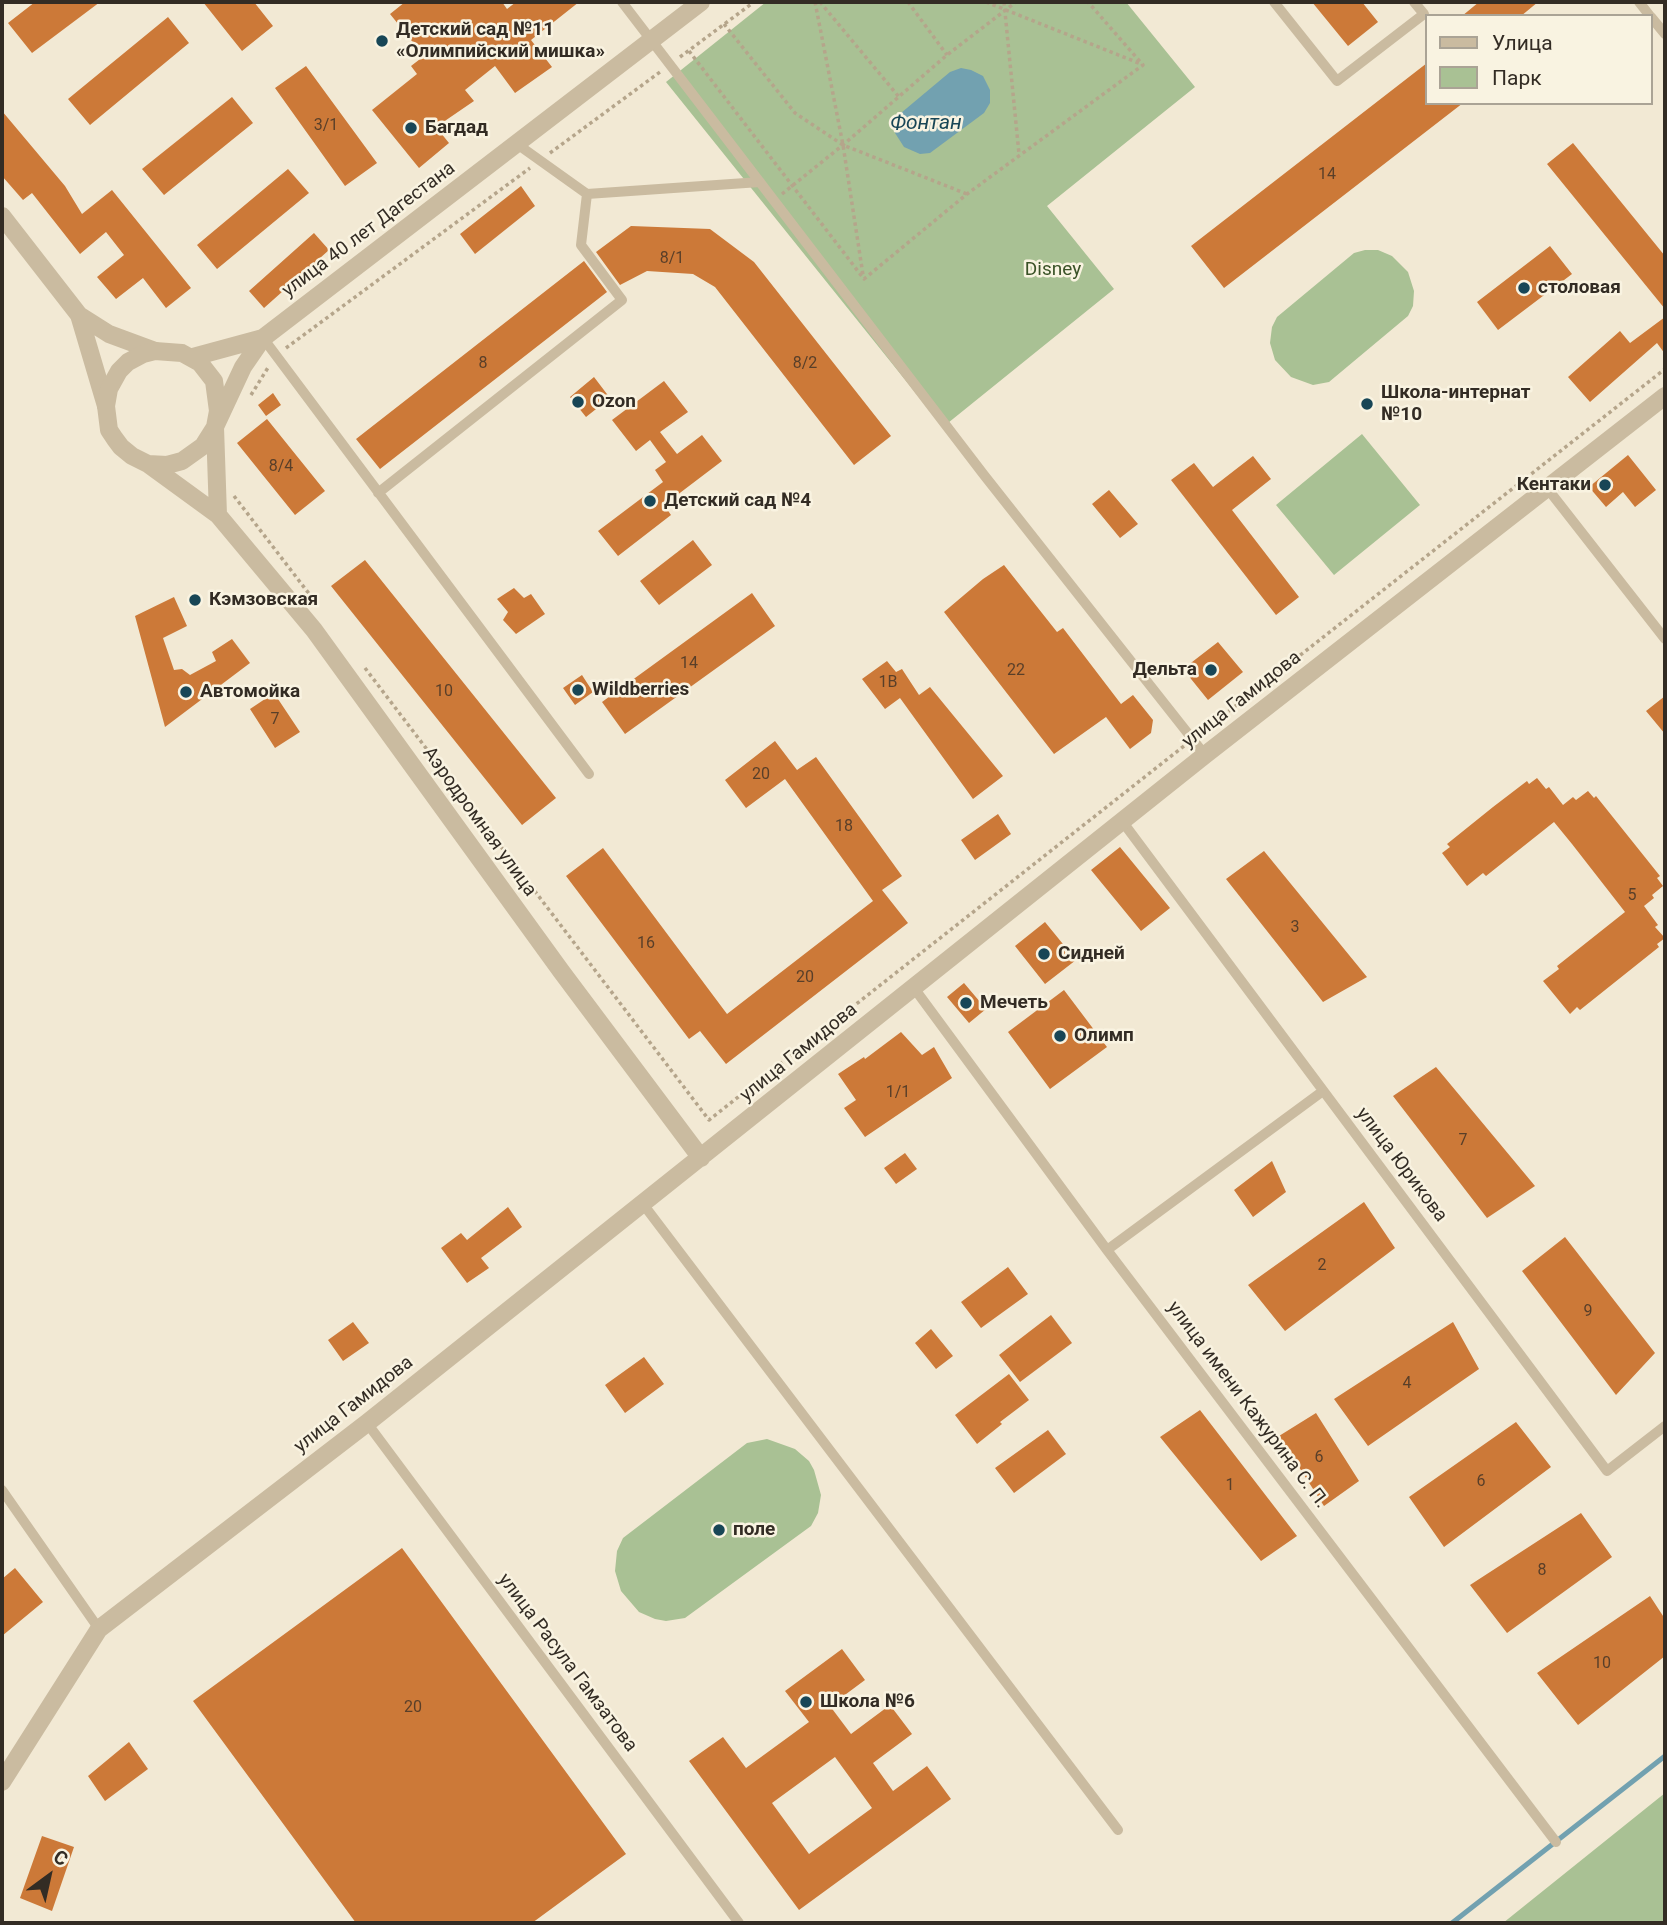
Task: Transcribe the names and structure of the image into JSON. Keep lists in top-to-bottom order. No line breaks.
{"streets":{"street":["улица 40 лет Дагестана","улица Гамидова","Аэродромная улица"],"lane":["улица Юрикова","улица имени Кажурина С. П.","улица Расула Гамзатова"]},"crossings":[["улица Гамидова","Аэродромная улица"],["улица Гамидова","улица Юрикова"],["улица Гамидова","улица имени Кажурина С. П."],["улица Гамидова","улица Расула Гамзатова"]],"water":["Фонтан"],"parks":["Disney"],"places":["Детский сад №11 «Олимпийский мишка»","Багдад","столовая","Ozon","Школа-интернат №10","Кентаки","Детский сад №4","Кэмзовская","Дельта","Wildberries","Автомойка","Сидней","Мечеть","Олимп","поле","Школа №6"],"house_numbers":["3/1","14","8/1","8","8/2","8/4","14","22","1В","10","7","20","18","5","3","16","20","1/1","7","2","9","4","6","6","1","8","10","20"],"legend":["Улица","Парк"],"north":"top right"}
